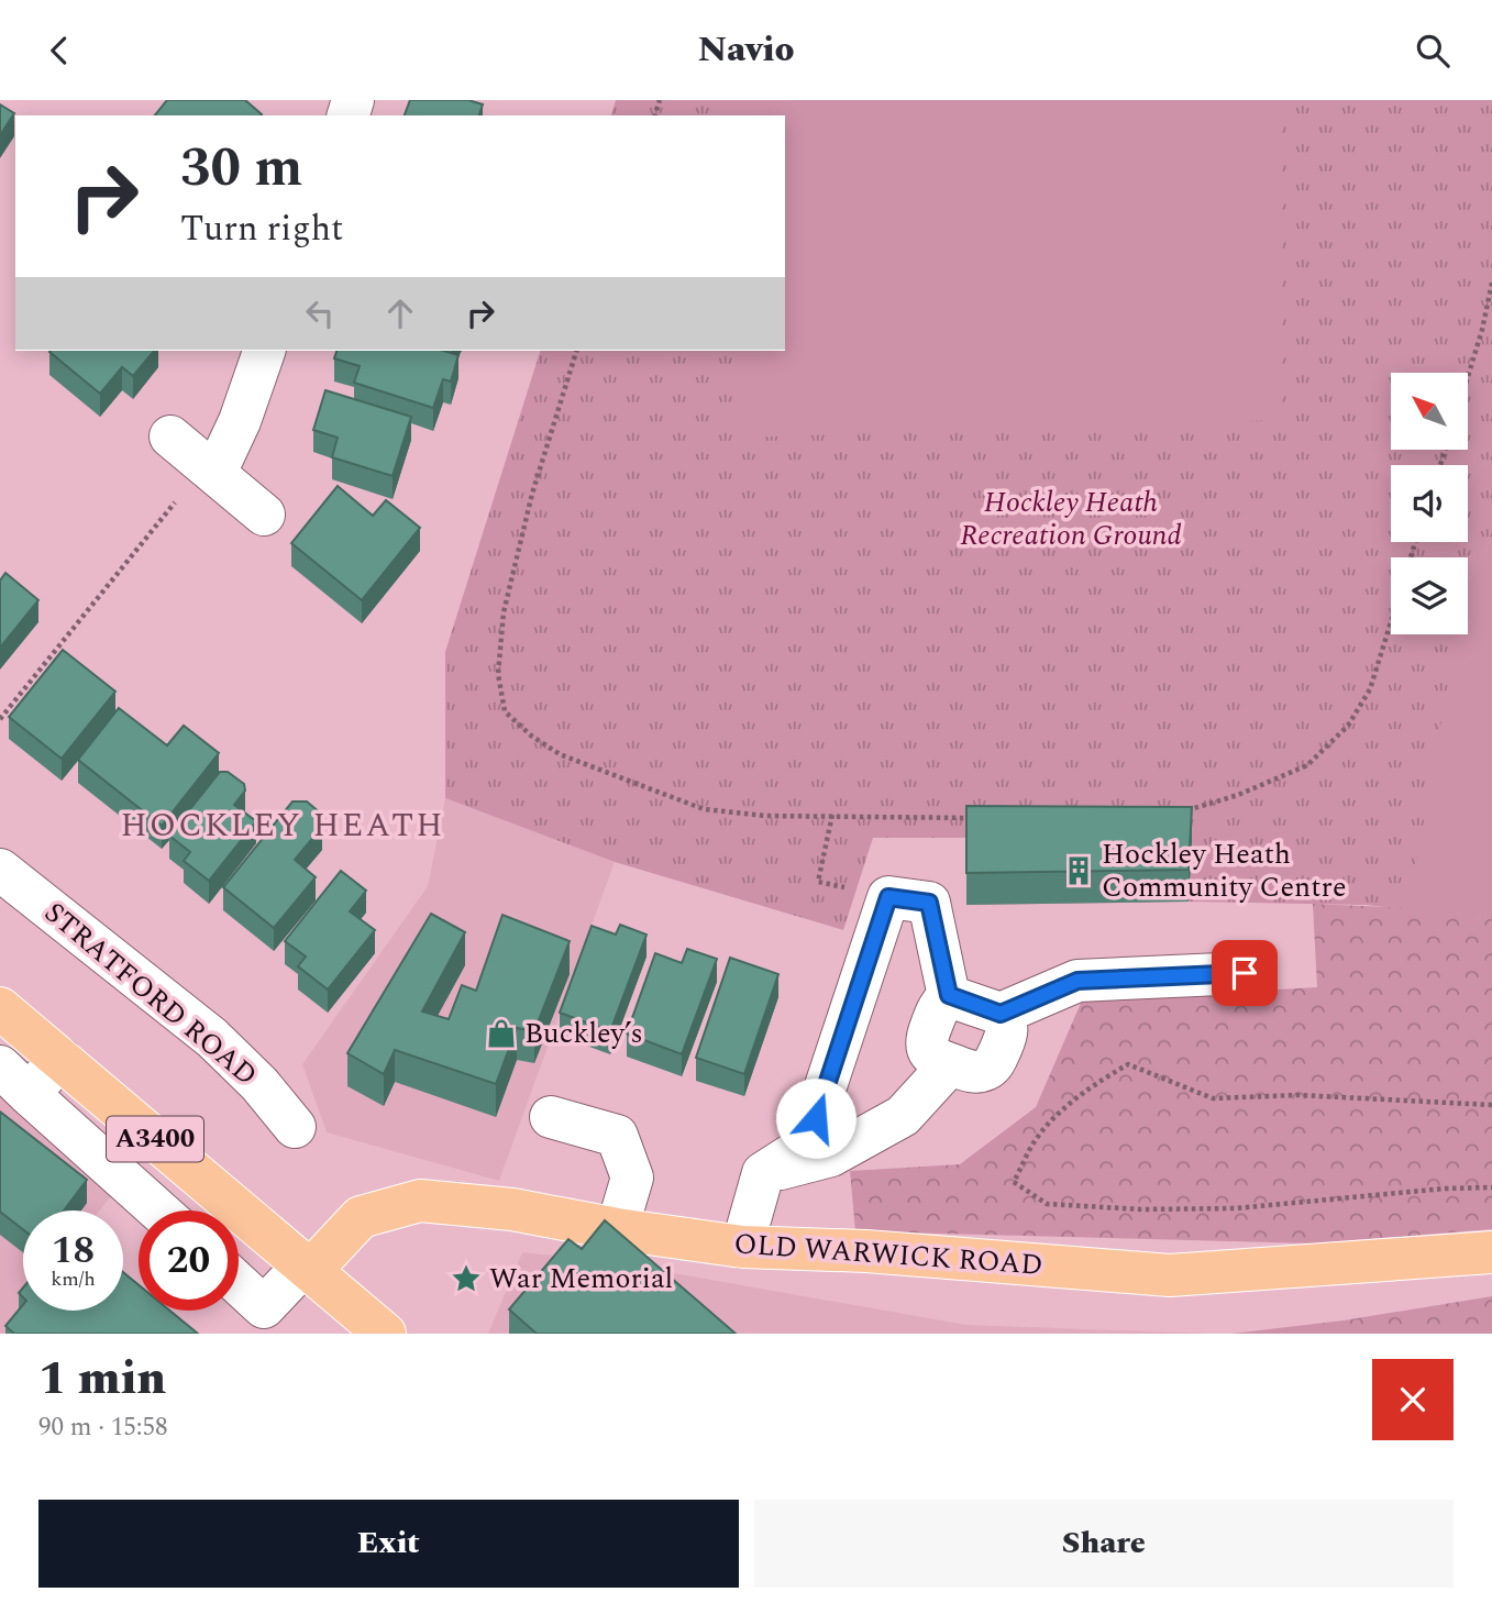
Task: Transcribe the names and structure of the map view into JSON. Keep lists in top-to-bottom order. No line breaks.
{"streets":{"main road":["A3400","OLD WARWICK ROAD"],"street":["STRATFORD ROAD"]},"crossings":[["A3400","OLD WARWICK ROAD"]],"districts":["HOCKLEY HEATH"],"parks":["Hockley Heath Recreation Ground"],"places":{"building":["Hockley Heath Community Centre"],"shop":["Buckley’s"],"place":["War Memorial"]},"north":"top left","page":{"header":"Navio","turn":["30 m","Turn right"],"speed":"18 km/h","limit":"20","heading":["1 min","90 m · 15:58"],"buttons":["Exit","Share"]}}
